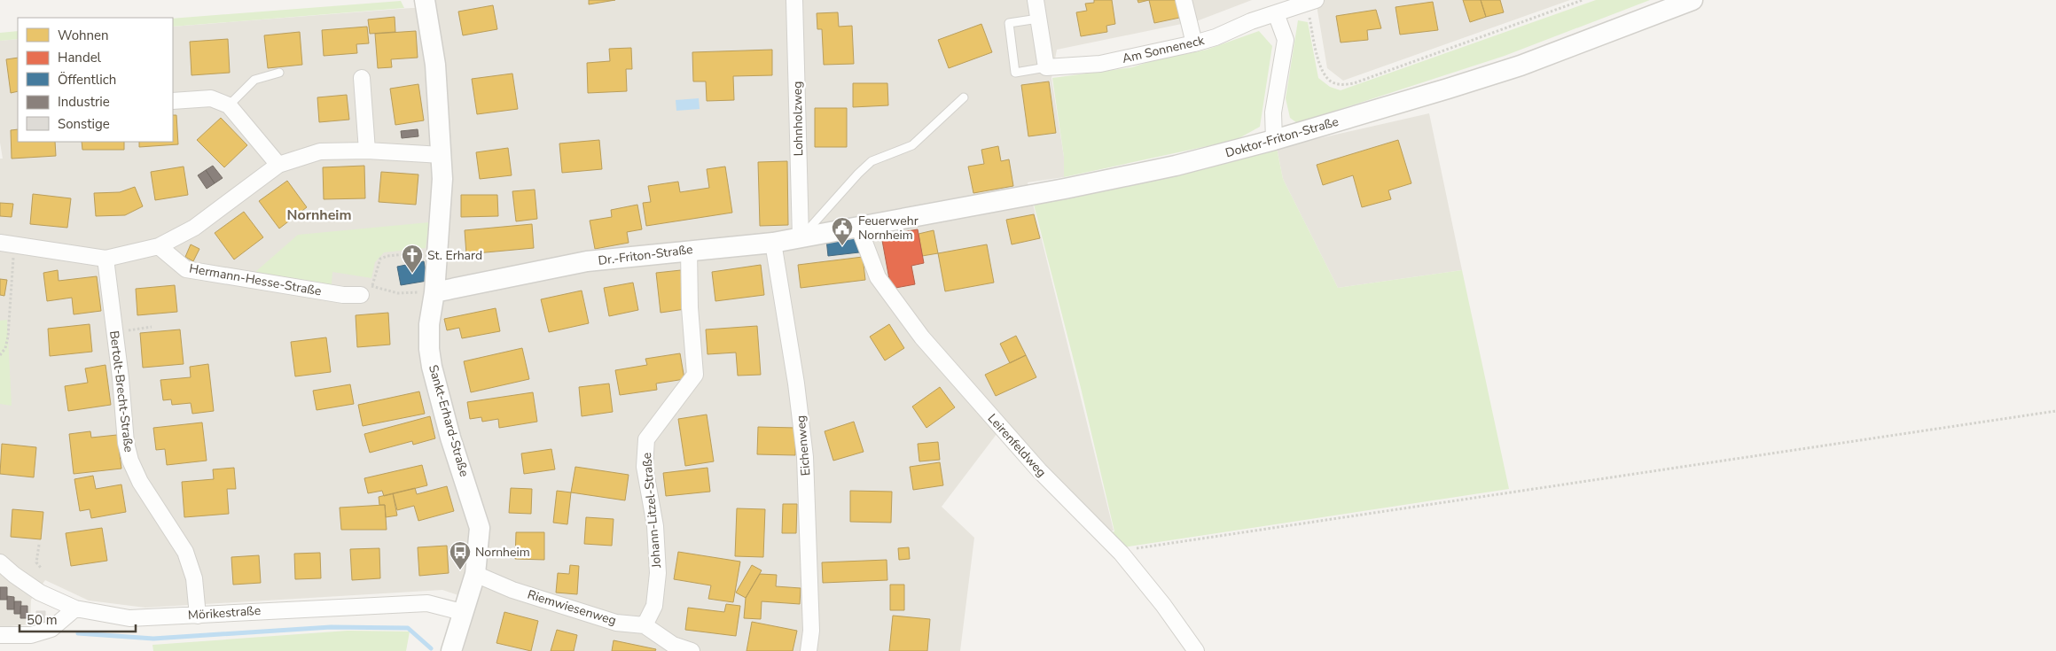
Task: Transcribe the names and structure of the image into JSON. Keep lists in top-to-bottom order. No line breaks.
{"streets":{"street":["Am Sonneneck","Lohnholzweg","Doktor-Friton-Straße","Dr.-Friton-Straße","Hermann-Hesse-Straße","Bertolt-Brecht-Straße","Sankt-Erhard-Straße","Eichenweg","Leirenfeldweg","Johann-Litzel-Straße","Riemwiesenweg","Mörikestraße"]},"crossings":[["Lohnholzweg","Dr.-Friton-Straße"],["Doktor-Friton-Straße","Dr.-Friton-Straße"],["Doktor-Friton-Straße","Leirenfeldweg"],["Dr.-Friton-Straße","Sankt-Erhard-Straße"],["Dr.-Friton-Straße","Eichenweg"],["Dr.-Friton-Straße","Leirenfeldweg"],["Dr.-Friton-Straße","Johann-Litzel-Straße"],["Bertolt-Brecht-Straße","Mörikestraße"],["Sankt-Erhard-Straße","Riemwiesenweg"],["Sankt-Erhard-Straße","Mörikestraße"],["Johann-Litzel-Straße","Riemwiesenweg"]],"districts":["Nornheim"],"places":{"public building":["Feuerwehr Nornheim"],"church":["St. Erhard"],"bus stop":["Nornheim"]},"legend":["Wohnen","Handel","Öffentlich","Industrie","Sonstige"],"scale_bar":"50 m"}
